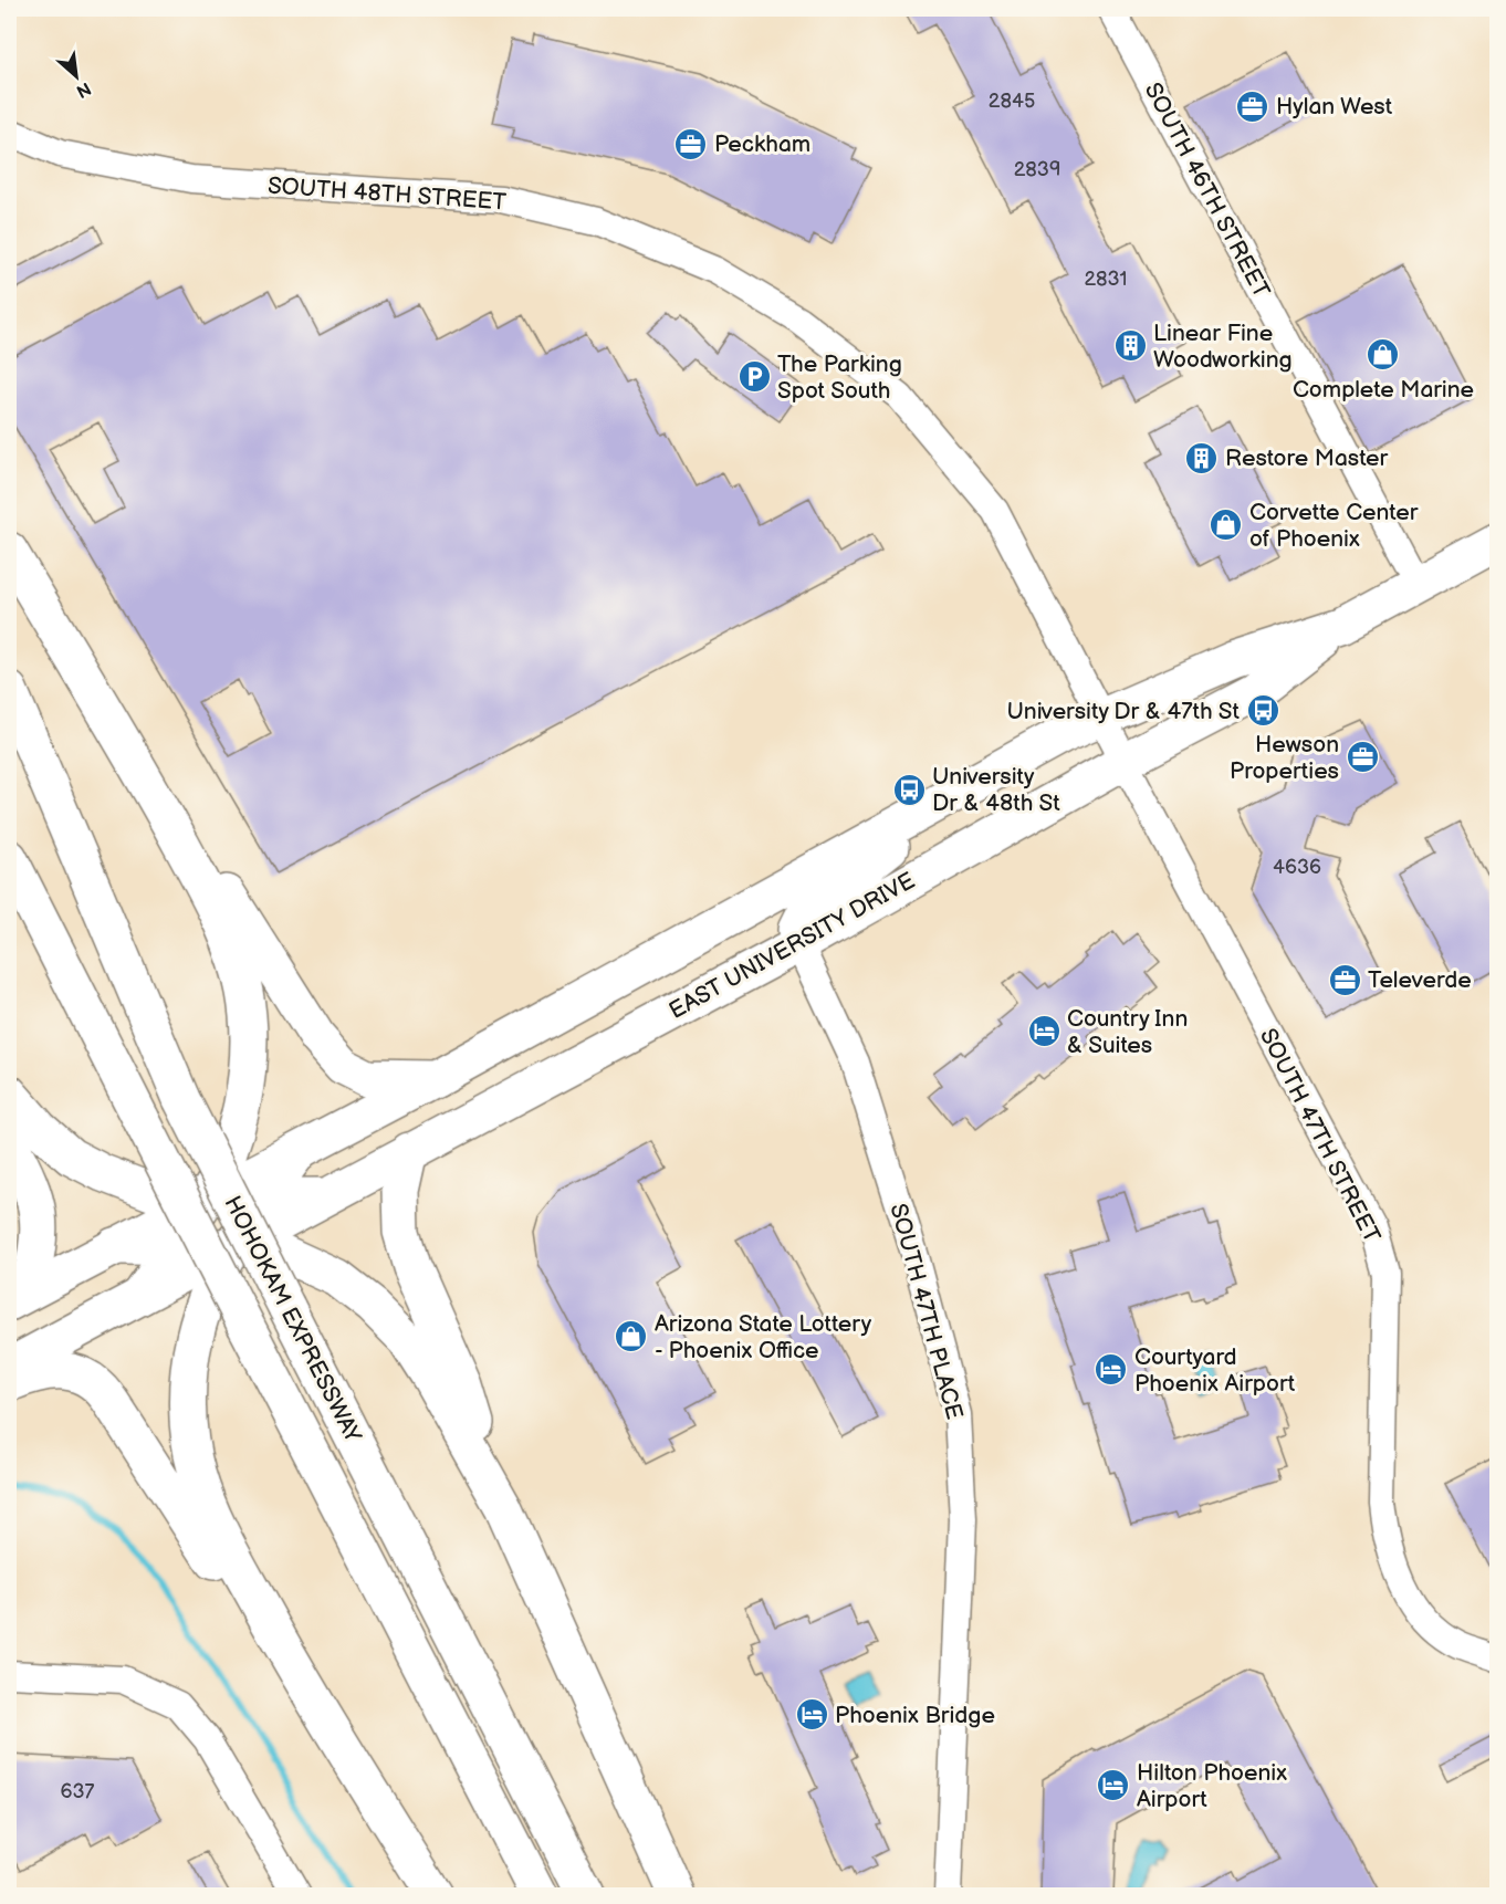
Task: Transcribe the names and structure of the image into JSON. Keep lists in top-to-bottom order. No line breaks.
{"streets":{"main road":["EAST UNIVERSITY DRIVE","HOHOKAM EXPRESSWAY"],"street":["SOUTH 46TH STREET","SOUTH 48TH STREET","SOUTH 47TH STREET","SOUTH 47TH PLACE"]},"crossings":[["SOUTH 46TH STREET","EAST UNIVERSITY DRIVE"],["SOUTH 48TH STREET","EAST UNIVERSITY DRIVE"],["SOUTH 48TH STREET","SOUTH 47TH STREET"],["EAST UNIVERSITY DRIVE","SOUTH 47TH STREET"],["EAST UNIVERSITY DRIVE","SOUTH 47TH PLACE"]],"places":{"office":["Hylan West","Peckham","Hewson Properties","Televerde"],"building":["Linear Fine Woodworking","Restore Master"],"shop":["Complete Marine","Corvette Center of Phoenix","Arizona State Lottery - Phoenix Office"],"parking":["The Parking Spot South"],"bus stop":["University Dr & 47th St","University Dr & 48th St"],"hotel":["Country Inn & Suites","Courtyard Phoenix Airport","Phoenix Bridge","Hilton Phoenix Airport"]},"house_numbers":["2845","2839","2831","4636","637"],"north":"bottom right"}
